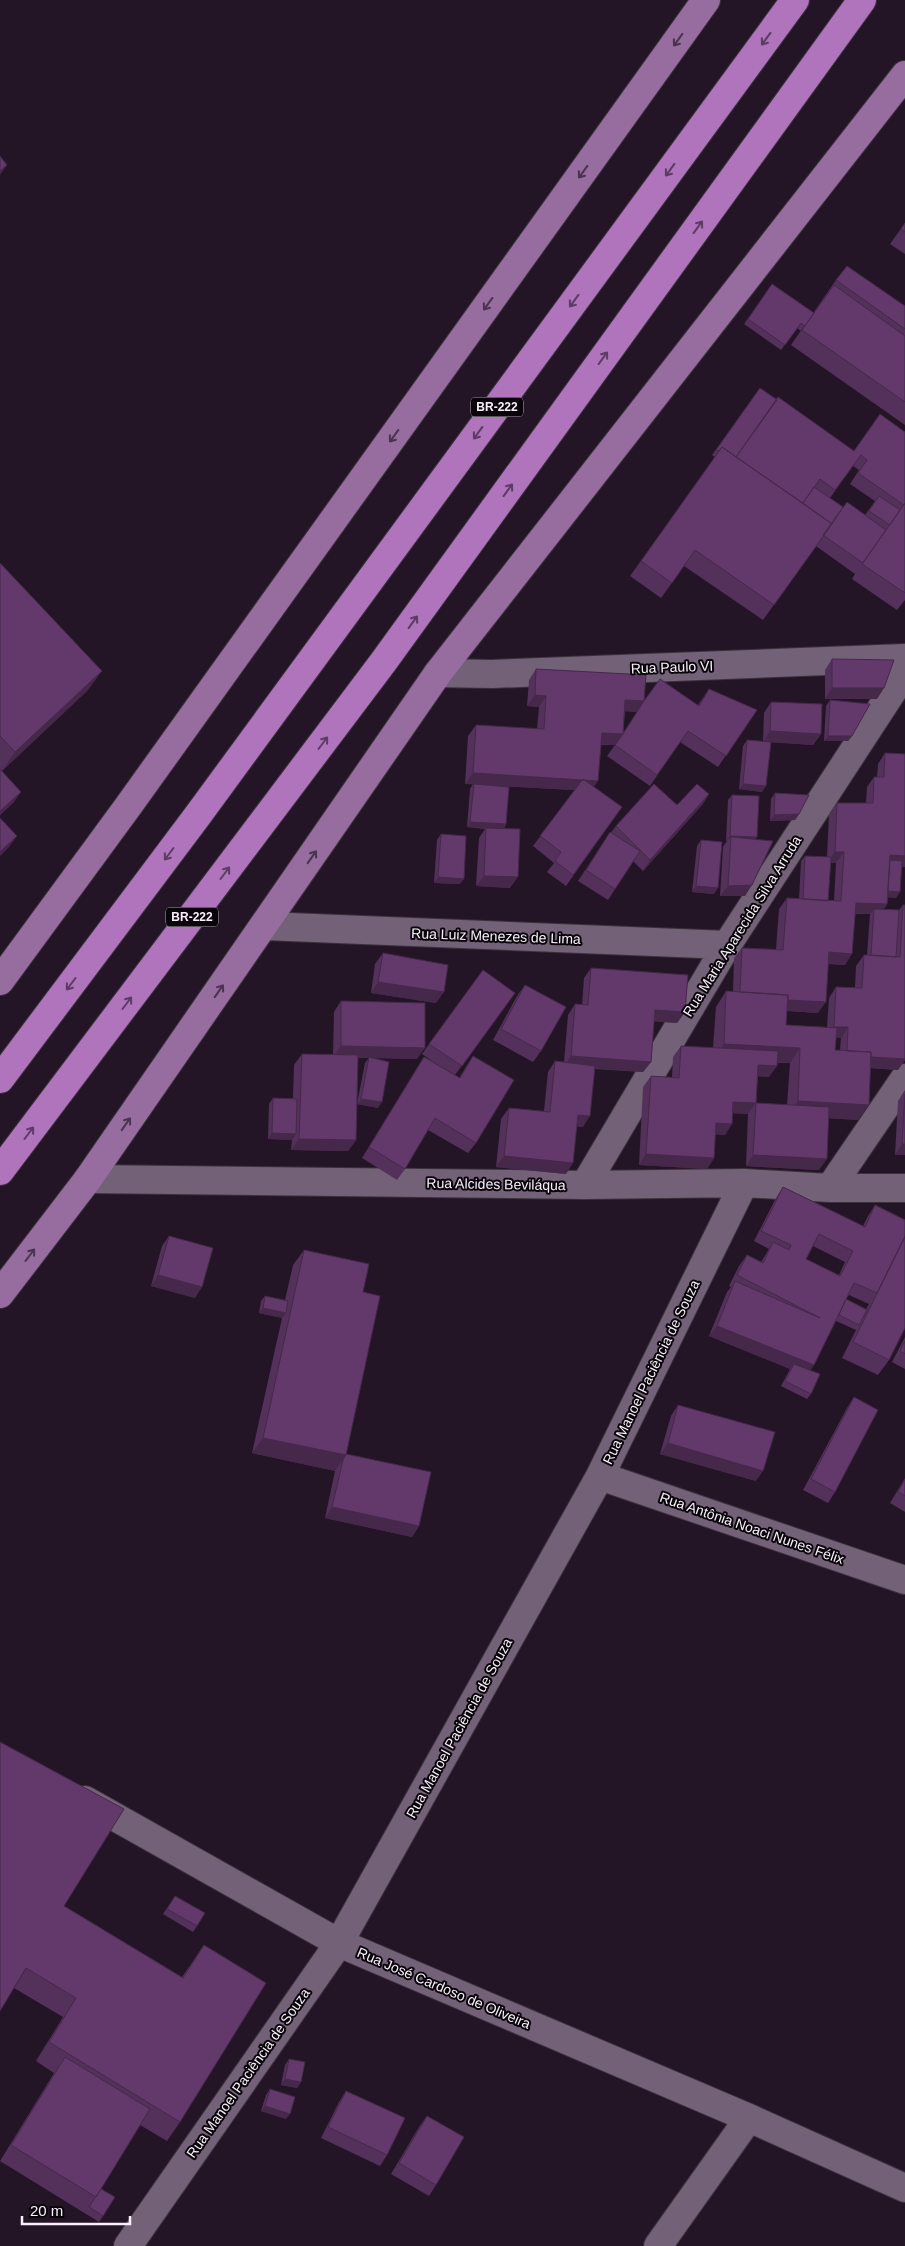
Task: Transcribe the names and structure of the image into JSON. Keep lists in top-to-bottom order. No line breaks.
{"streets":{"highway":["BR-222"],"street":["Rua Paulo VI","Rua Maria Aparecida Silva Arruda","Rua Luiz Menezes de Lima","Rua Alcides Beviláqua","Rua Manoel Paciência de Souza","Rua Antônia Noaci Nunes Félix","Rua José Cardoso de Oliveira"]},"crossings":[["Rua Maria Aparecida Silva Arruda","Rua Luiz Menezes de Lima"],["Rua Maria Aparecida Silva Arruda","Rua Alcides Beviláqua"],["Rua Alcides Beviláqua","Rua Manoel Paciência de Souza"],["Rua Manoel Paciência de Souza","Rua Antônia Noaci Nunes Félix"],["Rua Manoel Paciência de Souza","Rua José Cardoso de Oliveira"]],"scale_bar":"20 m"}
